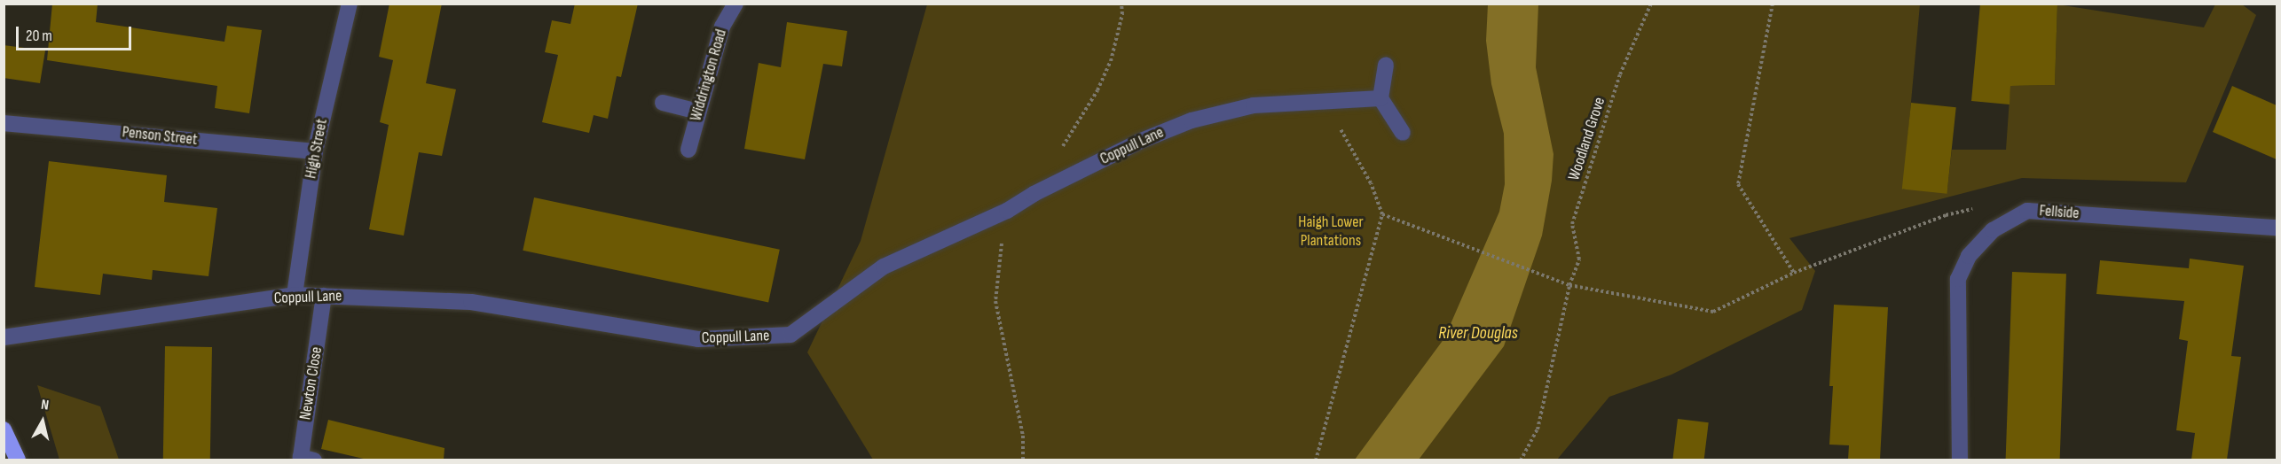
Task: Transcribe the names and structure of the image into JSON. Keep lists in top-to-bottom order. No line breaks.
{"streets":{"street":["Widdrington Road","Penson Street","Coppull Lane","High Street","Fellside","Newton Close"],"path":["Woodland Grove"]},"crossings":[["Penson Street","High Street"],["Coppull Lane","High Street"],["Coppull Lane","Newton Close"]],"water":["River Douglas"],"parks":["Haigh Lower Plantations"],"scale_bar":"20 m","north":"top"}
